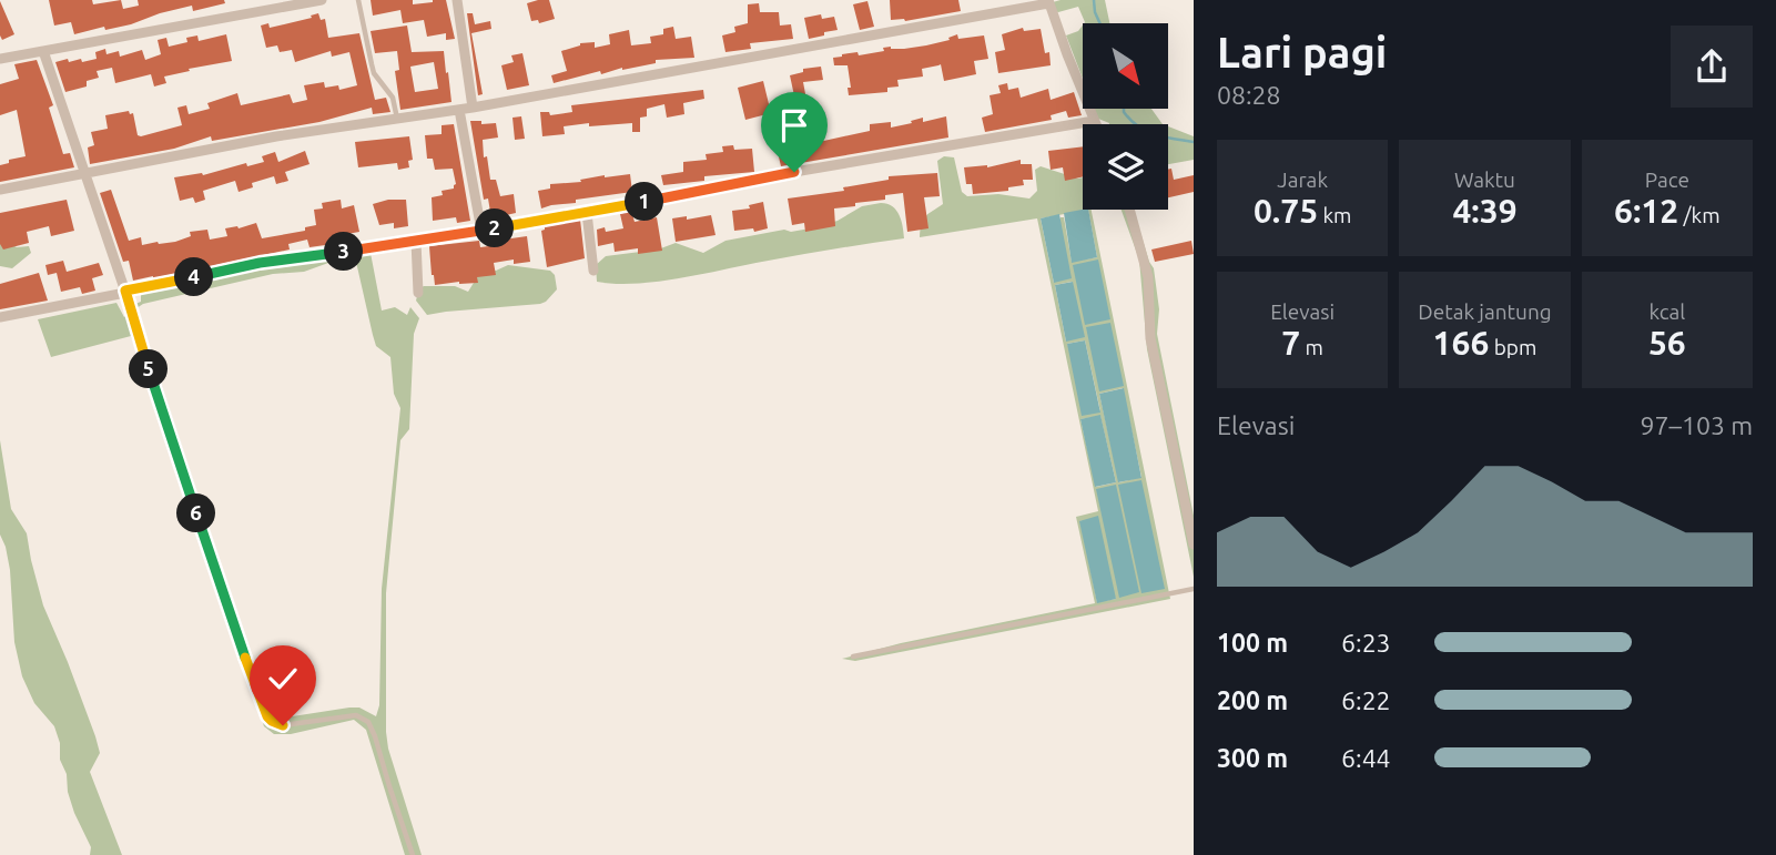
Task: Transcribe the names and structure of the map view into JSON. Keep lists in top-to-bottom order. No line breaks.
{"north":"bottom right","page":{"heading":["Lari pagi","08:28"],"stats":[["Jarak","0.75 km"],["Waktu","4:39"],["Pace","6:12 /km"],["Elevasi","7 m"],["Detak jantung","166 bpm"],["kcal","56"]],"pins":["1","2","3","4","5","6"],"chart":["Elevasi","97–103 m"],"list":[{"name":"100 m","note":"6:23"},{"name":"200 m","note":"6:22"},{"name":"300 m","note":"6:44"}]}}
